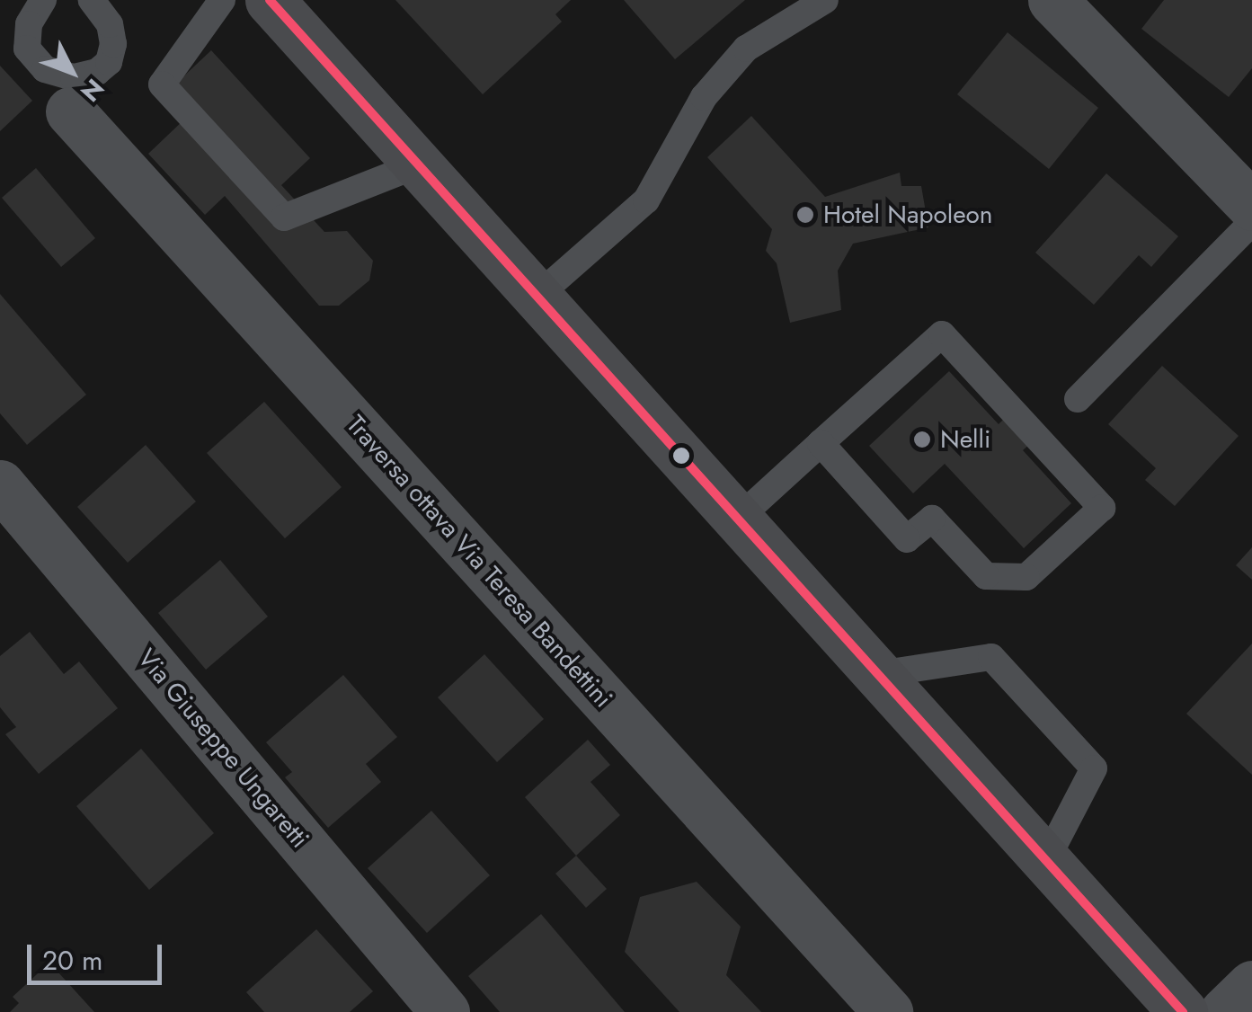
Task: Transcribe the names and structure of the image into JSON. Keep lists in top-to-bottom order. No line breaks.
{"streets":{"street":["Traversa ottava Via Teresa Bandettini","Via Giuseppe Ungaretti"]},"places":["Hotel Napoleon","Nelli"],"scale_bar":"20 m","north":"bottom right"}
